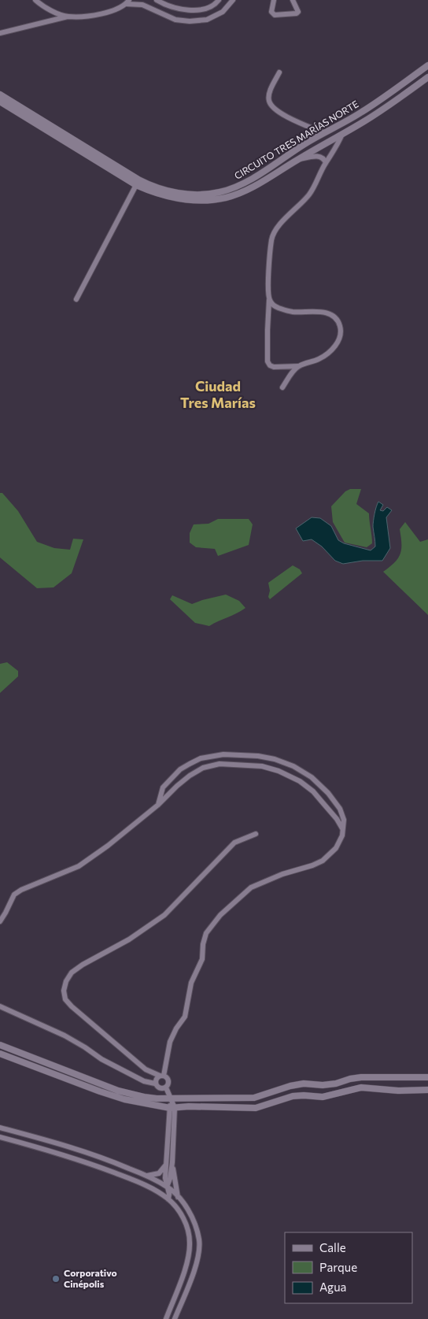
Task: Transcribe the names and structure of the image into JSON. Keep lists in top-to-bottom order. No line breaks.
{"streets":{"street":["CIRCUITO TRES MARÍAS NORTE"]},"districts":["Ciudad Tres Marías"],"places":["Corporativo Cinépolis"],"legend":["Calle","Parque","Agua"]}
